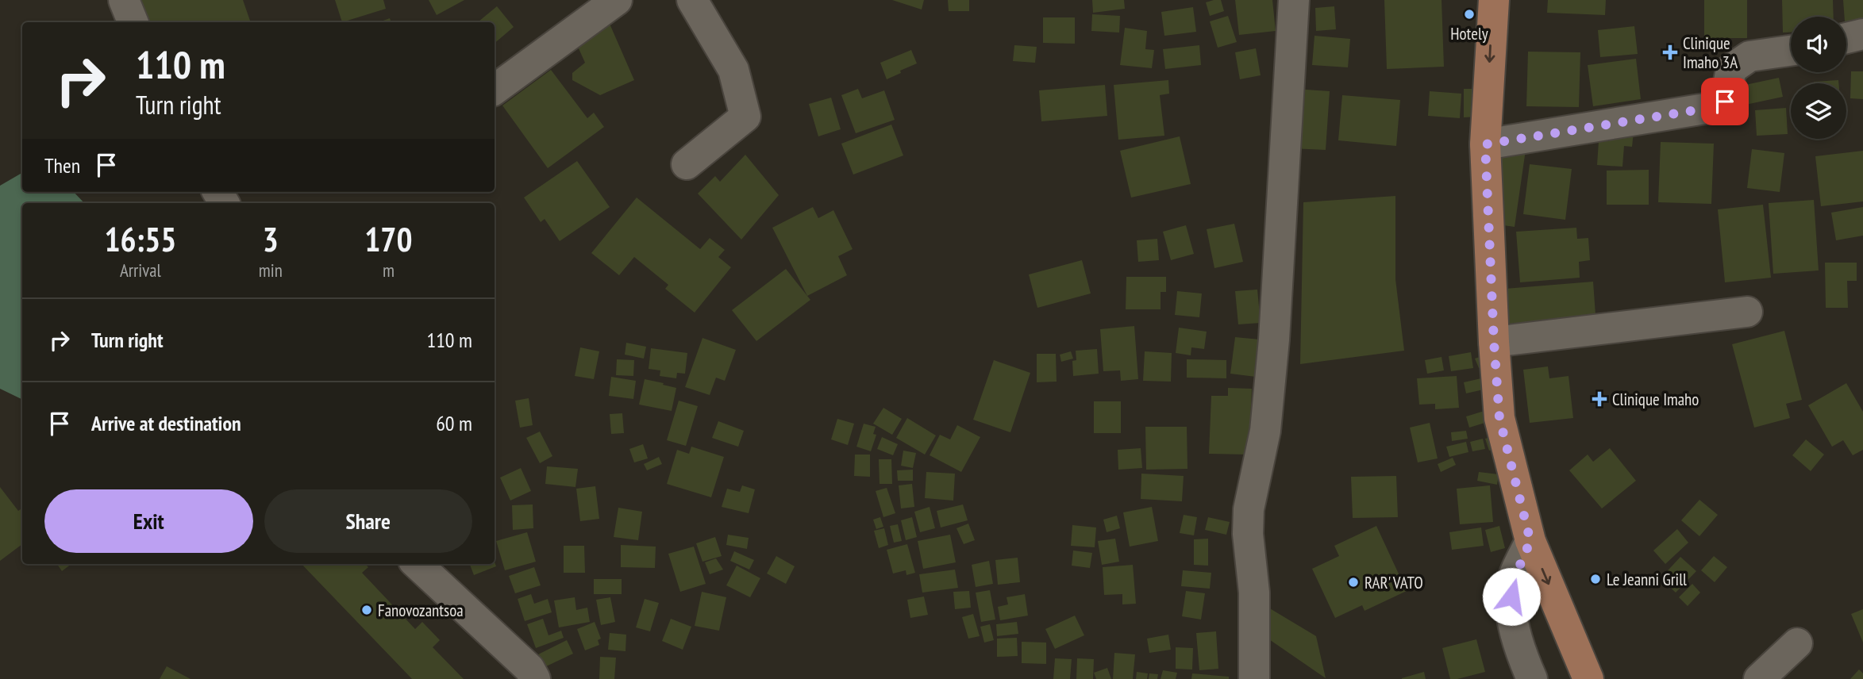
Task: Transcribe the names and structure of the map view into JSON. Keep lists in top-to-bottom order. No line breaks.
{"places":{"other":["Hotely","Le Jeanni Grill","RAR' VATO","Fanovozantsoa"],"health":["Clinique Imaho 3A","Clinique Imaho"]},"page":{"turn":["110 m","Turn right"],"then":"Then","eta":["16:55","Arrival","3","min","170","m"],"list":[{"name":"Turn right","value":"110 m"},{"name":"Arrive at destination","value":"60 m"}],"buttons":["Exit","Share"]}}
